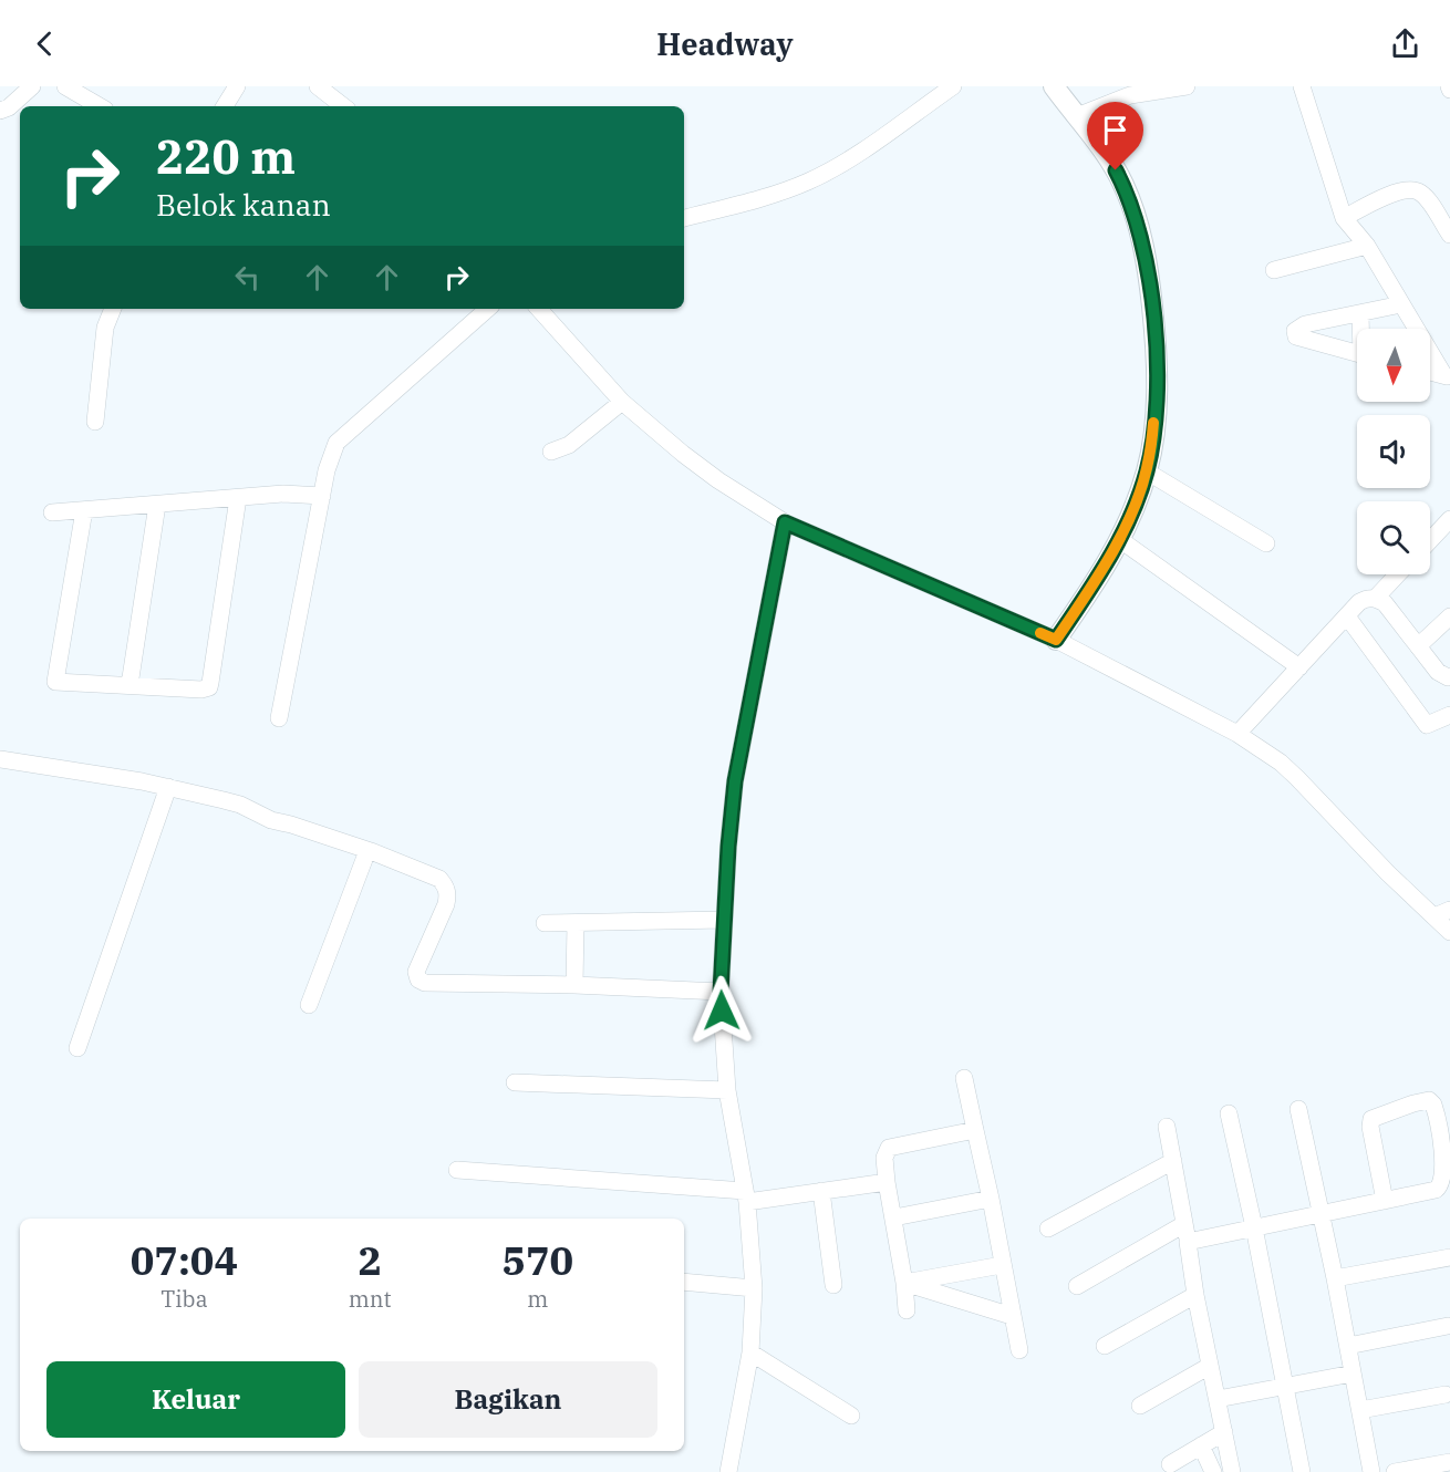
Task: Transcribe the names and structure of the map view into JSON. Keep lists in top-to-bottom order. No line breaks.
{"north":"bottom","page":{"header":"Headway","turn":["220 m","Belok kanan"],"eta":["07:04","Tiba","2","mnt","570","m"],"buttons":["Keluar","Bagikan"]}}
